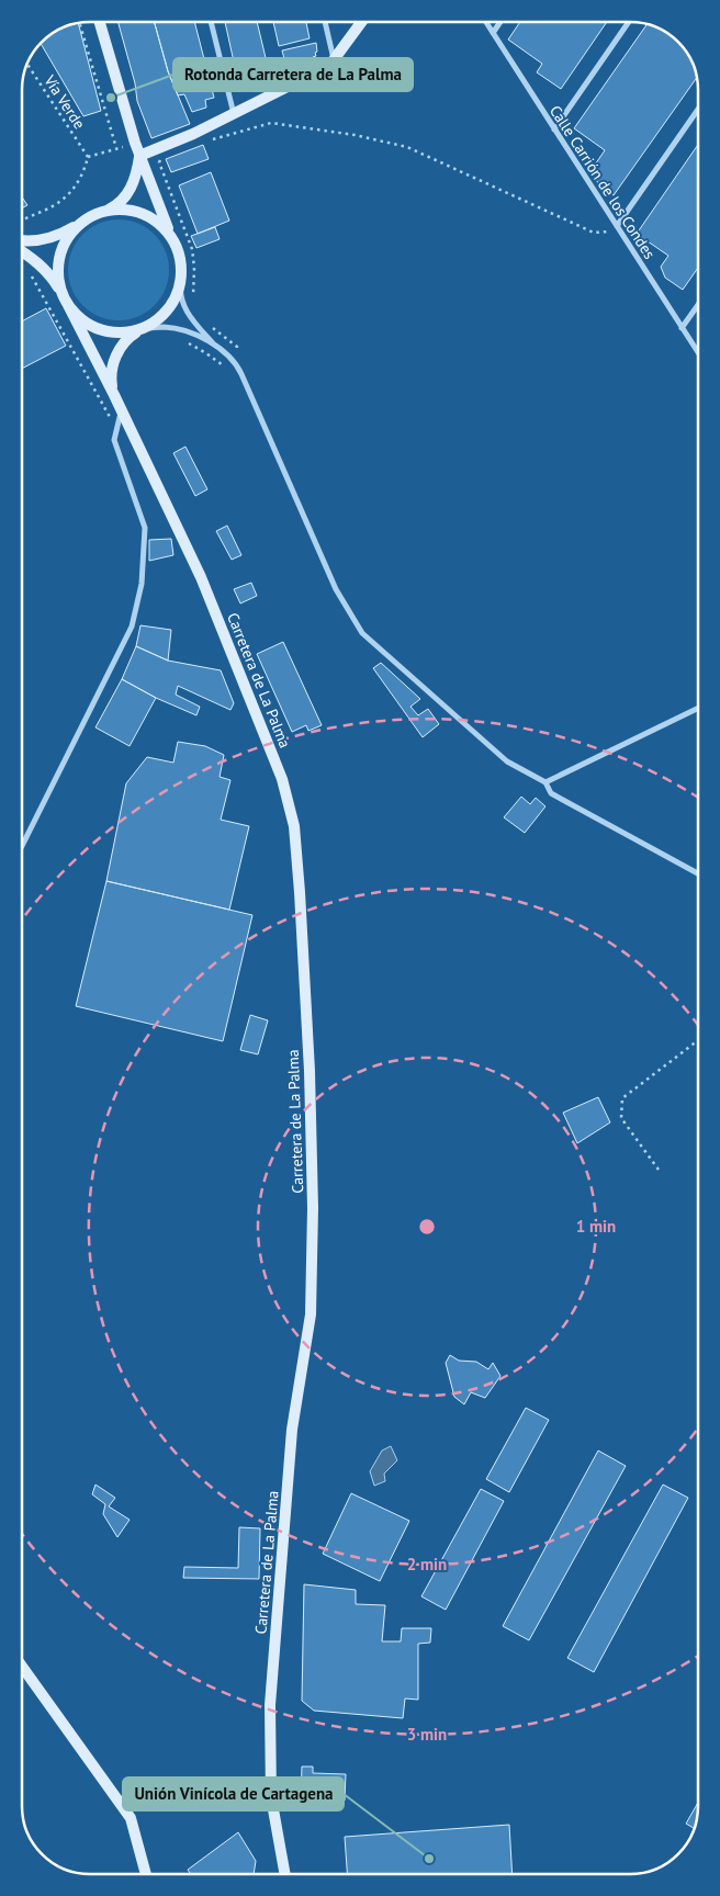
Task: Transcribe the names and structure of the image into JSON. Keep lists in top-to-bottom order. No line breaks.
{"streets":{"main road":["Carretera de La Palma"],"street":["Calle Carrión de los Condes"],"path":["Vía Verde"]},"places":["Rotonda Carretera de La Palma","Unión Vinícola de Cartagena"],"rings":["1 min","2 min","3 min"]}
